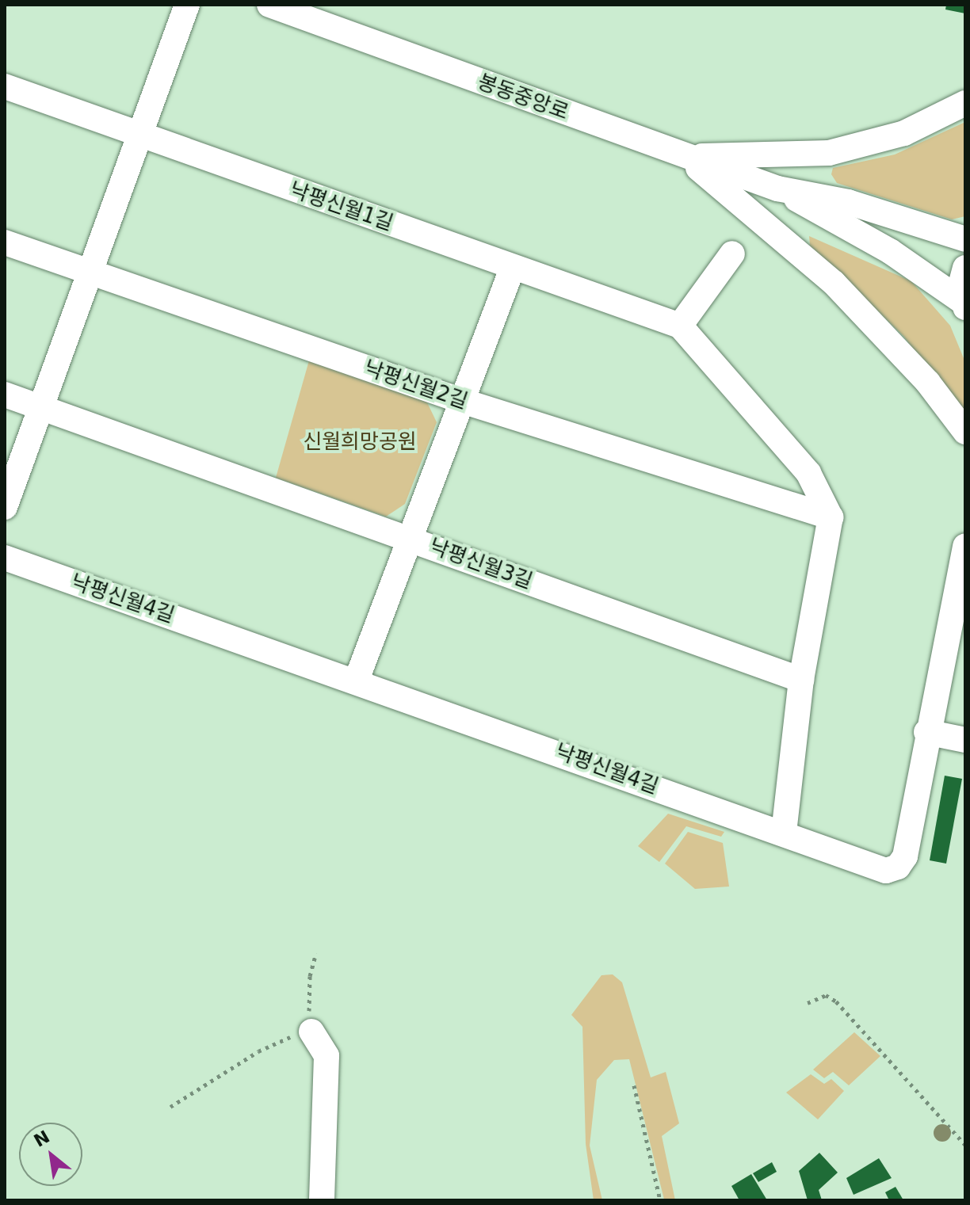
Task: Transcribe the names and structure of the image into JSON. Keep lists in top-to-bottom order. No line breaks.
{"streets":{"street":["봉동중앙로","낙평신월1길","낙평신월2길","낙평신월3길","낙평신월4길"]},"parks":["신월희망공원"],"north":"top left"}
